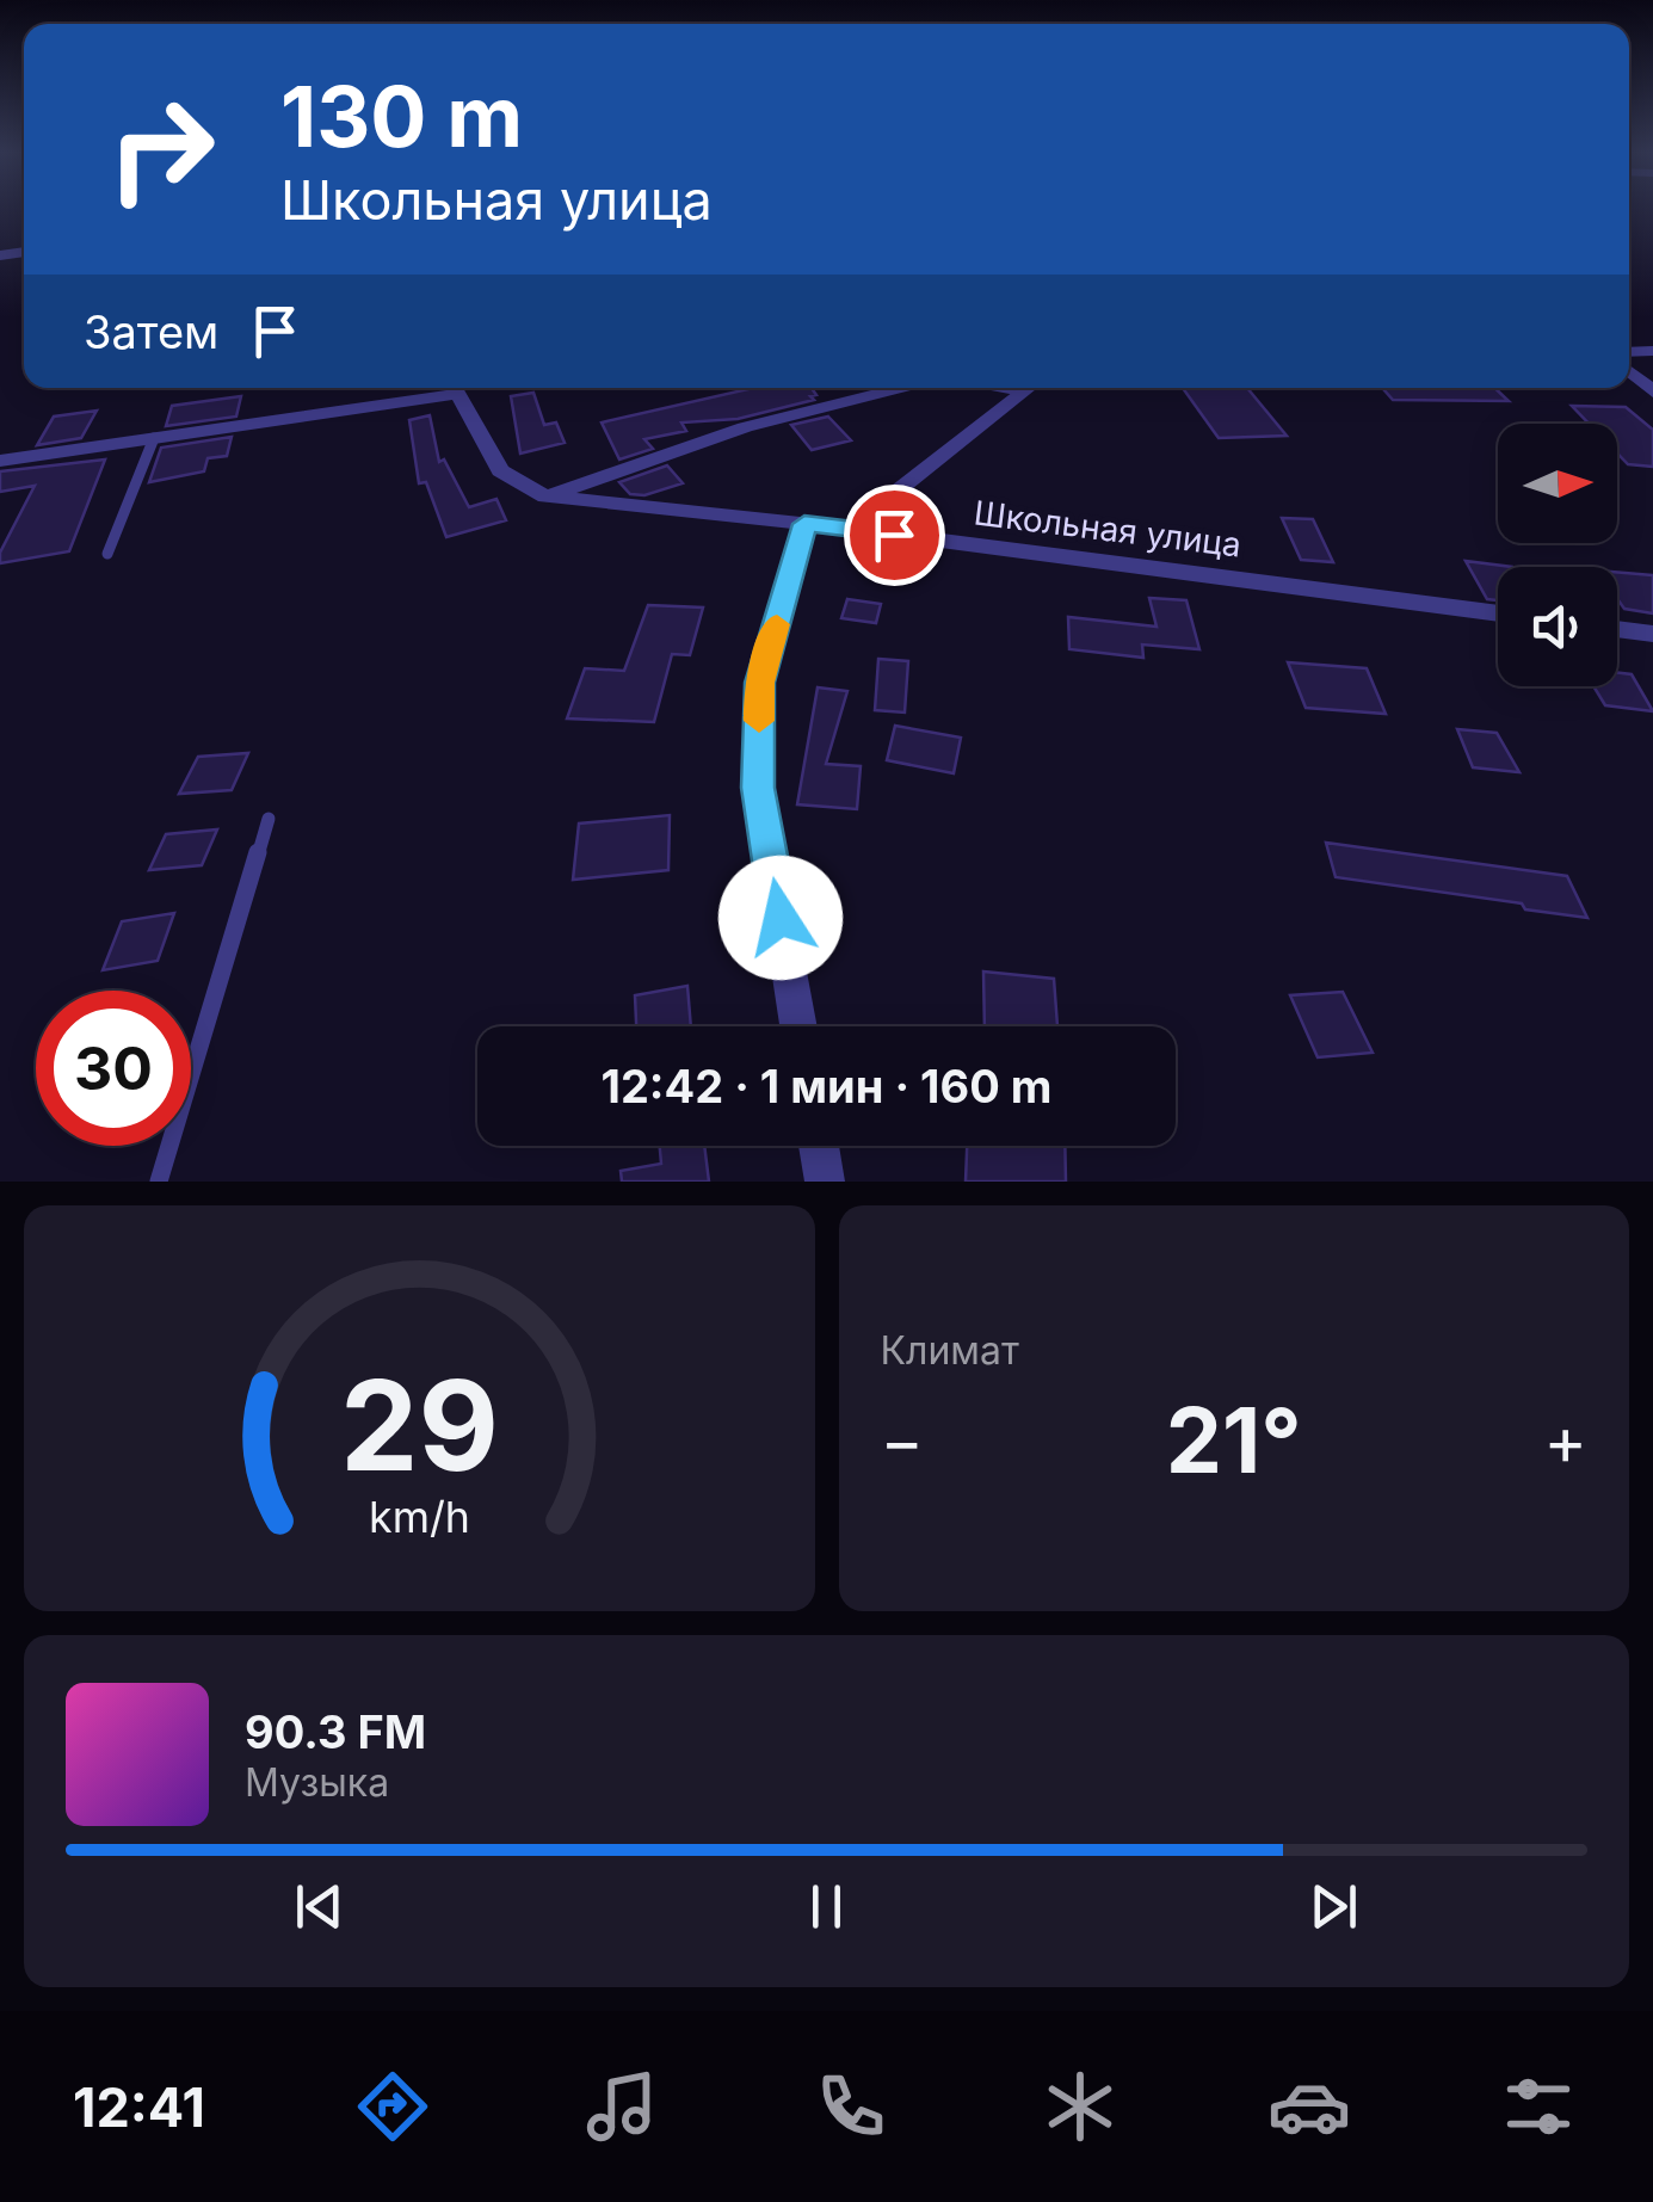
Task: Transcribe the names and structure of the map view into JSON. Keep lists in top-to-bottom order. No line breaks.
{"streets":{"street":["Школьная улица"]},"north":"right","page":{"turn":["130 m","Школьная улица"],"then":"Затем","limit":"30","trip":"12:42 · 1 мин · 160 m","tile":"Климат","heat":["−","21°","+"],"song":["90.3 FM","Музыка"],"tabs":"12:41","gauge":["29","km/h"]}}
